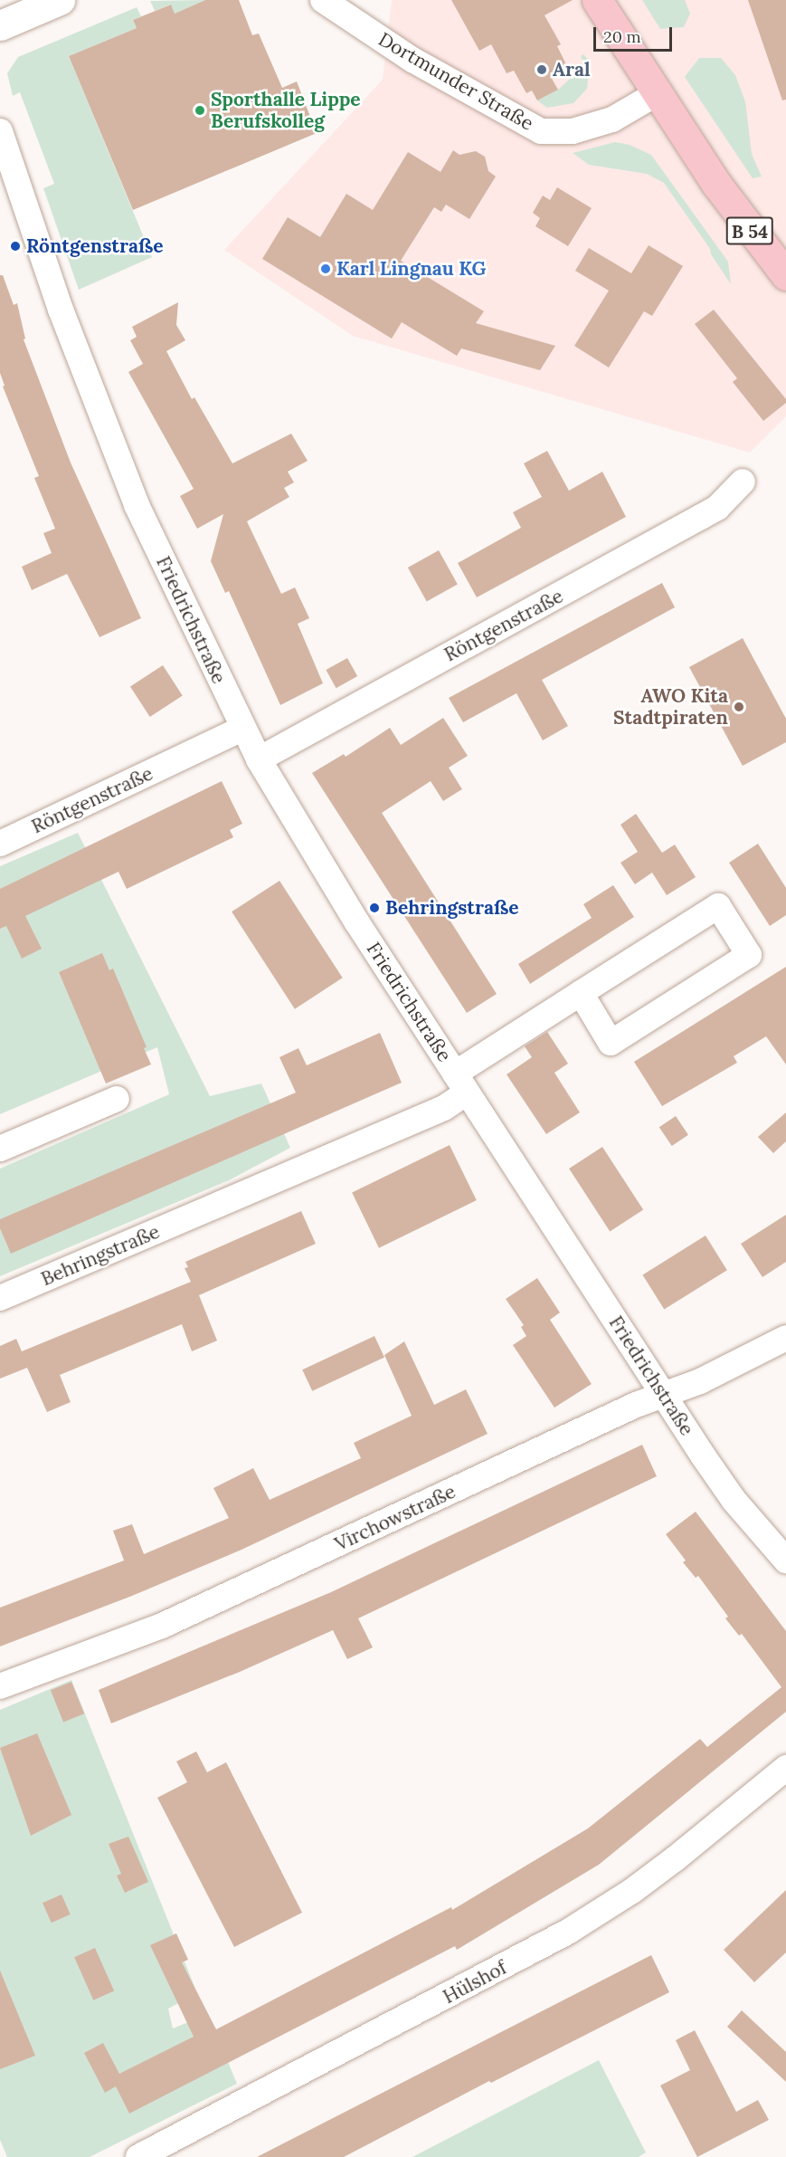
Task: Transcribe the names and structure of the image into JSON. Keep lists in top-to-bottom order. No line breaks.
{"streets":{"main road":["B 54"],"street":["Dortmunder Straße","Friedrichstraße","Röntgenstraße","Behringstraße","Virchowstraße","Hülshof"]},"crossings":[["Dortmunder Straße","B 54"],["Friedrichstraße","Röntgenstraße"],["Friedrichstraße","Behringstraße"],["Friedrichstraße","Virchowstraße"]],"places":["Aral","Sporthalle Lippe Berufskolleg","Röntgenstraße","Karl Lingnau KG","AWO Kita Stadtpiraten","Behringstraße"],"scale_bar":"20 m"}
